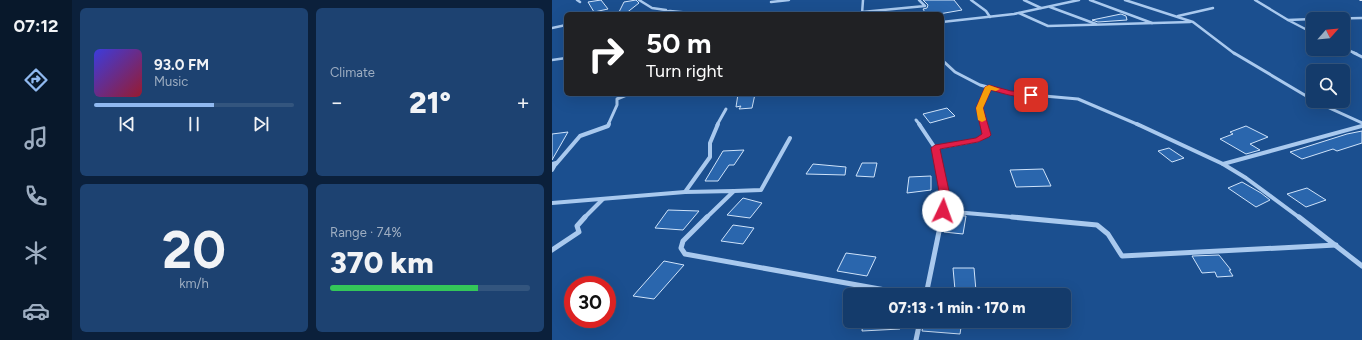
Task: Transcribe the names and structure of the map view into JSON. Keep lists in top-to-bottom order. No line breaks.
{"north":"top right","page":{"tabs":"07:12","tile":["Climate",["20","km/h"],["Range · 74%","370 km"]],"turn":["50 m","Turn right"],"song":["93.0 FM","Music"],"heat":["−","21°","+"],"limit":"30","trip":"07:13 · 1 min · 170 m"}}
